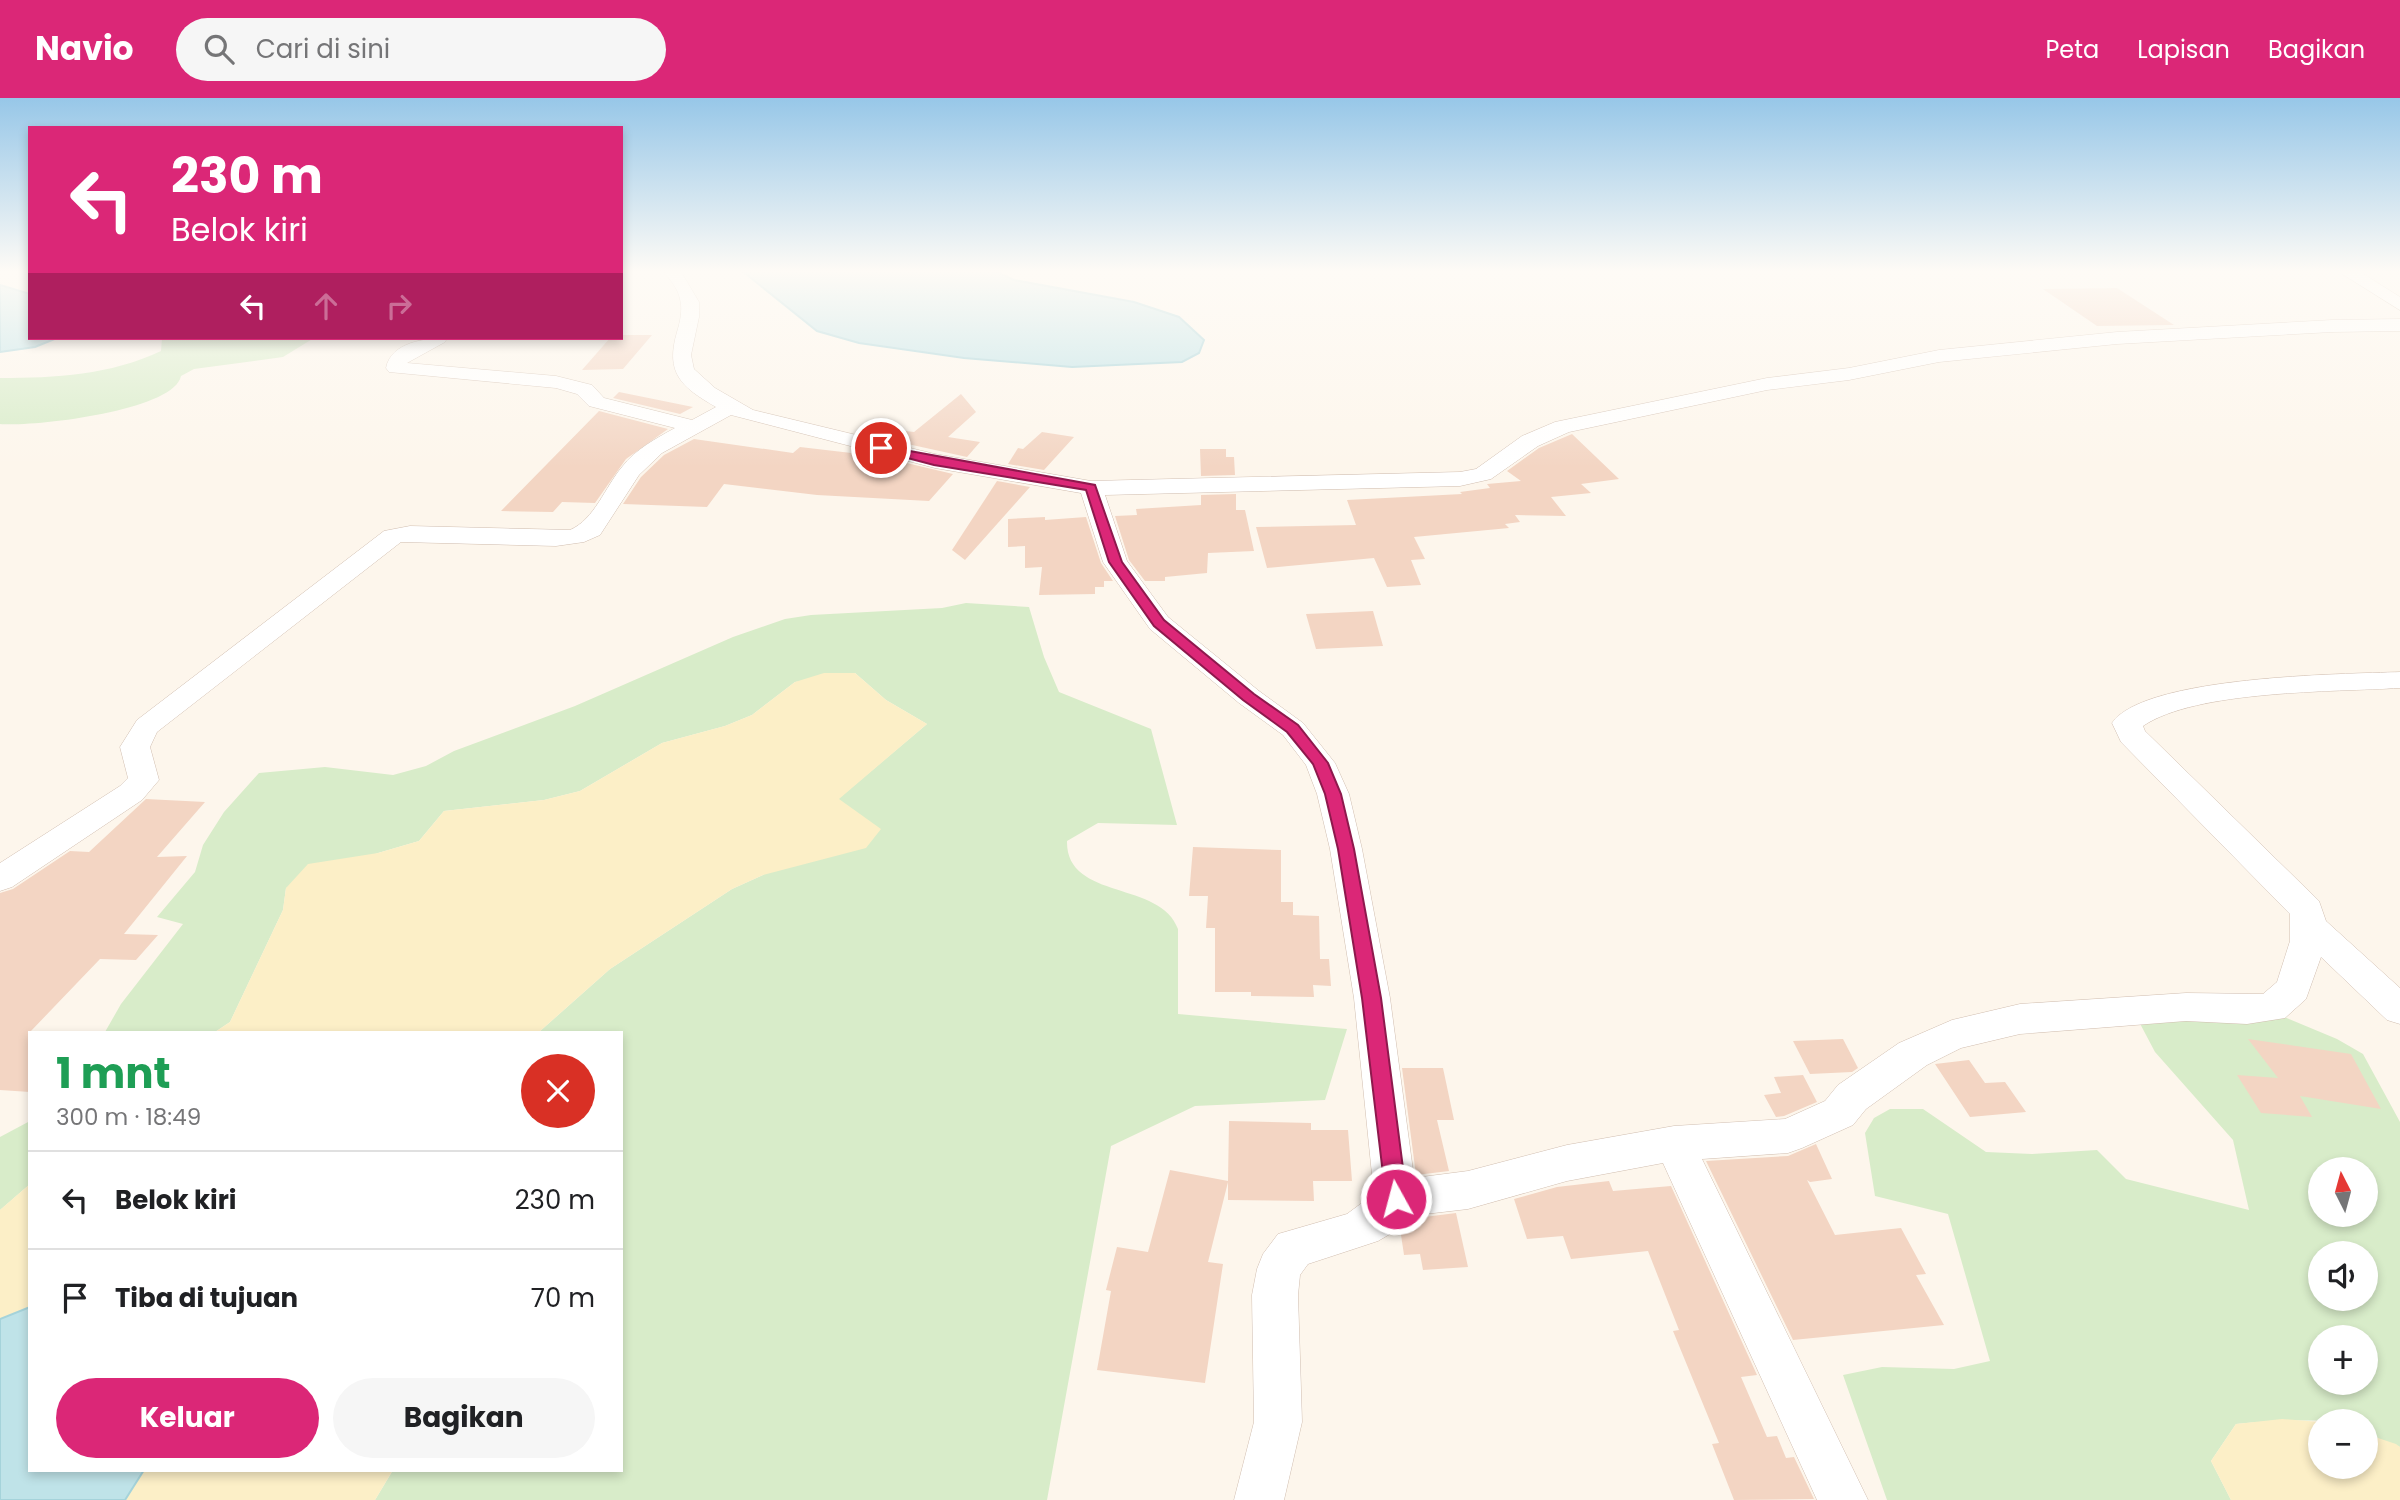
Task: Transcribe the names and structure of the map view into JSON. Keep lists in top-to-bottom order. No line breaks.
{"north":"top","page":{"header":"Navio","search":"Cari di sini","nav":["Peta","Lapisan","Bagikan"],"turn":["230 m","Belok kiri"],"heading":["1 mnt","300 m · 18:49"],"list":[{"name":"Belok kiri","value":"230 m"},{"name":"Tiba di tujuan","value":"70 m"}],"map_buttons":["+","−"],"buttons":["Keluar","Bagikan"]}}
